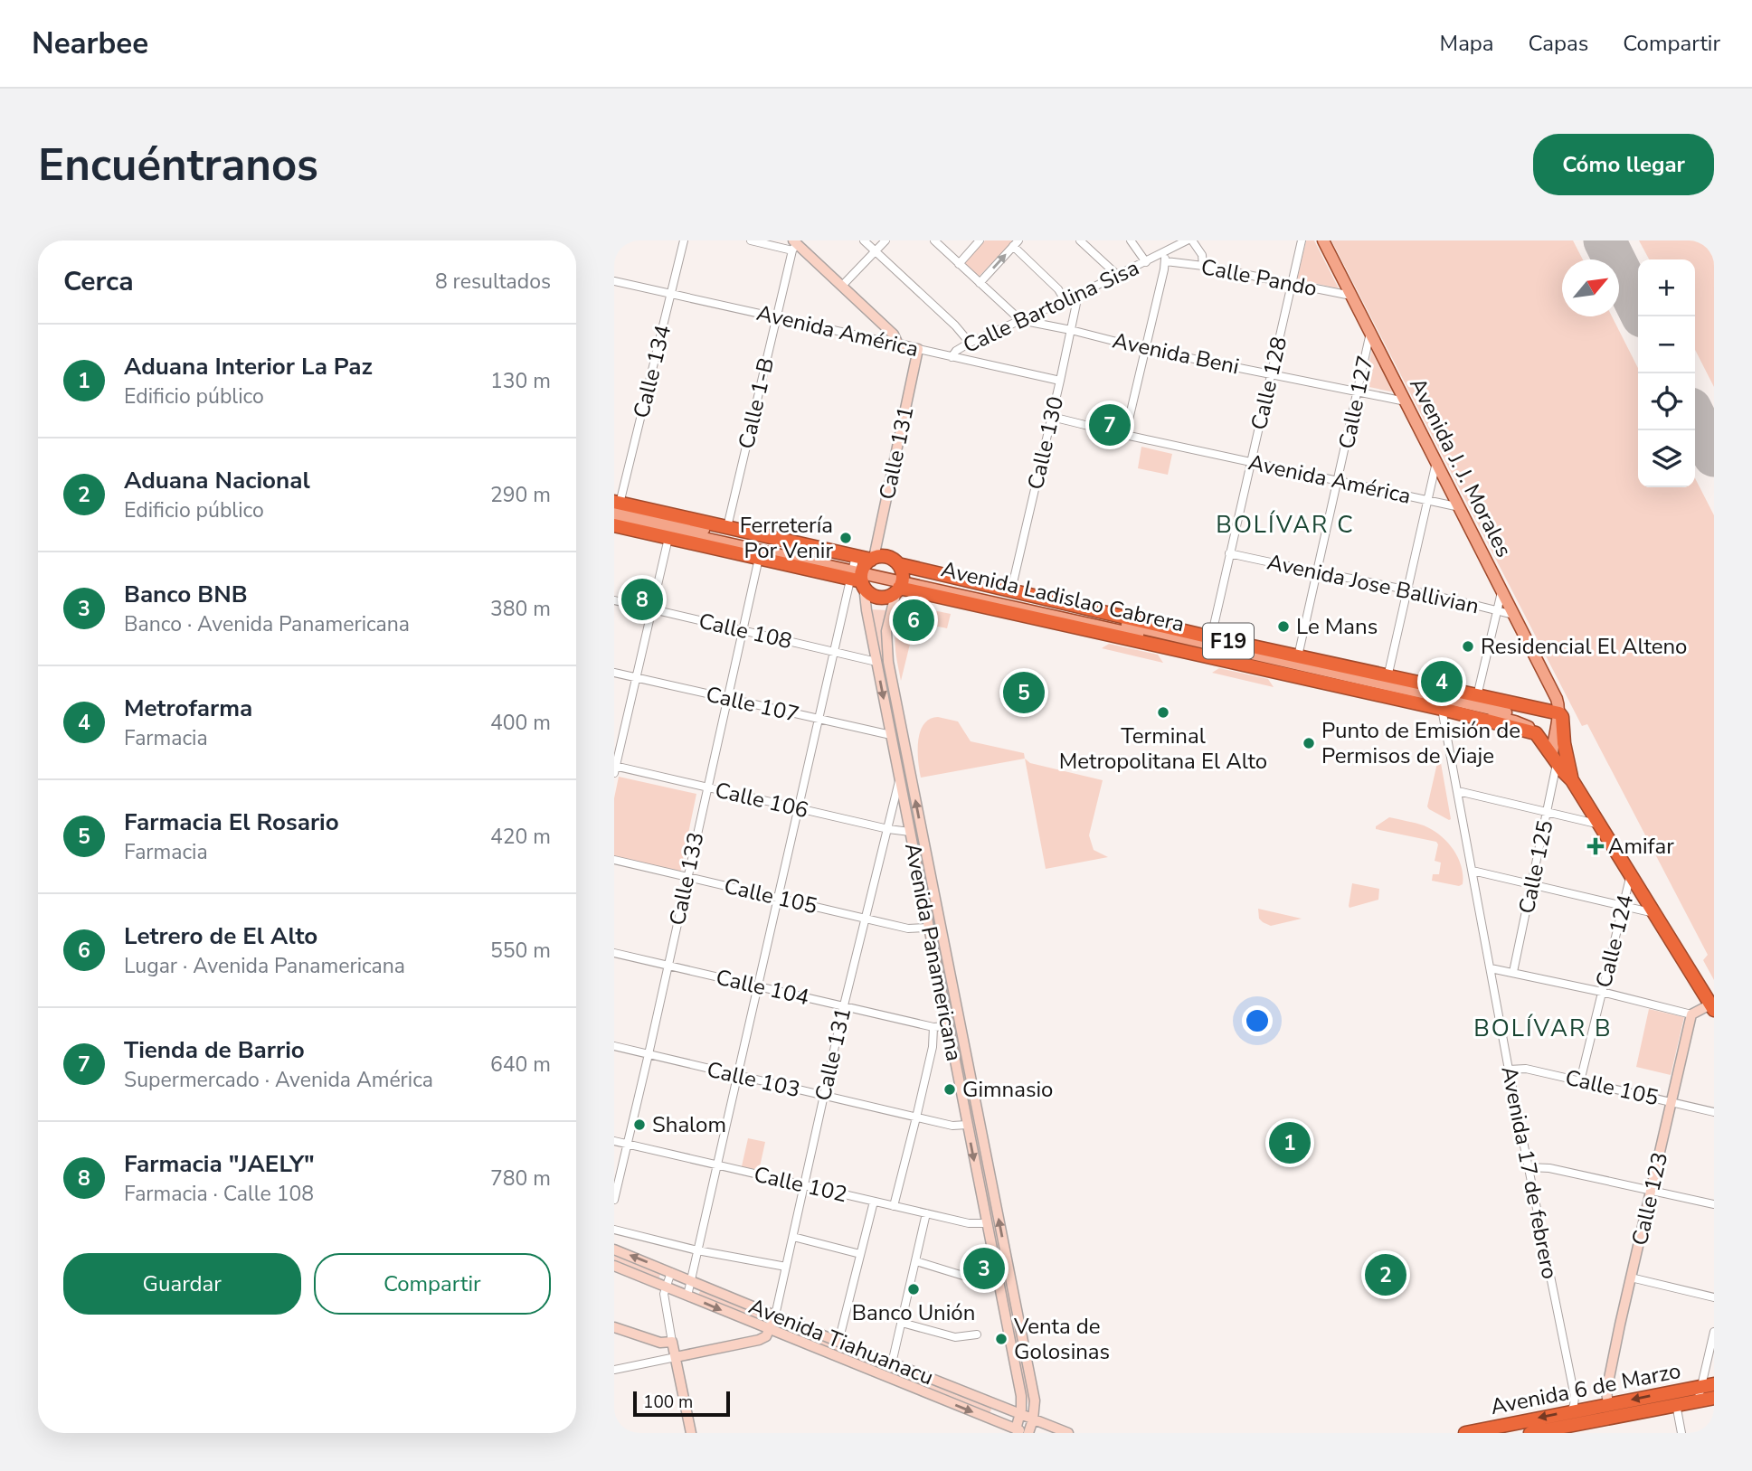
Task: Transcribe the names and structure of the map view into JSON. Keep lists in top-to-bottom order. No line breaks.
{"streets":{"highway":["Avenida Ladislao Cabrera","F19","Avenida 6 de Marzo"],"main road":["Avenida América","Calle 131","Avenida J. J. Morales","Avenida Panamericana","Calle 123","Avenida Tiahuanacu"],"street":["Calle Pando","Calle Bartolina Sisa","Avenida Beni","Calle 134","Calle 128","Calle 127","Calle 1-B","Calle 130","Avenida Jose Ballivian","Calle 108","Calle 107","Calle 106","Calle 125","Calle 133","Calle 105","Calle 124","Calle 104","Calle 103","Avenida 17 de febrero","Calle 102"]},"crossings":[["Calle Pando","Calle Bartolina Sisa"],["Calle Pando","Calle 128"],["Calle Pando","Avenida J. J. Morales"],["Calle Bartolina Sisa","Avenida América"],["Calle Bartolina Sisa","Avenida Beni"],["Calle Bartolina Sisa","Calle 130"],["Avenida América","Calle 134"],["Avenida América","Calle 128"],["Avenida América","Calle 127"],["Avenida América","Calle 1-B"],["Avenida América","Calle 130"],["Avenida América","Calle 131"],["Avenida América","Avenida J. J. Morales"],["Avenida Beni","Calle 128"],["Avenida Beni","Calle 127"],["Avenida Beni","Calle 130"],["Avenida Beni","Avenida J. J. Morales"],["Calle 134","Avenida Ladislao Cabrera"],["Calle 128","Avenida Jose Ballivian"],["Calle 128","Avenida Ladislao Cabrera"],["Calle 127","Avenida J. J. Morales"],["Calle 127","Avenida Jose Ballivian"],["Calle 127","Avenida Ladislao Cabrera"],["Calle 1-B","Avenida Ladislao Cabrera"],["Calle 130","Avenida Ladislao Cabrera"],["Calle 131","Avenida Ladislao Cabrera"],["Calle 131","F19"],["Calle 131","Calle 106"],["Calle 131","Calle 105"],["Calle 131","Avenida Panamericana"],["Calle 131","Calle 104"],["Calle 131","Calle 103"],["Calle 131","Calle 102"],["Calle 131","Avenida Tiahuanacu"],["Avenida J. J. Morales","Avenida Jose Ballivian"],["Avenida J. J. Morales","Avenida Ladislao Cabrera"],["Avenida Ladislao Cabrera","F19"],["Avenida Ladislao Cabrera","Calle 125"],["Avenida Ladislao Cabrera","Calle 133"],["Avenida Ladislao Cabrera","Calle 124"],["Avenida Ladislao Cabrera","Avenida Panamericana"],["Avenida Ladislao Cabrera","Avenida 17 de febrero"],["Calle 108","Calle 133"],["Calle 108","Avenida Panamericana"],["F19","Avenida Panamericana"],["Calle 107","Calle 133"],["Calle 107","Avenida Panamericana"],["Calle 106","Calle 133"],["Calle 106","Avenida Panamericana"],["Calle 133","Calle 105"],["Calle 133","Calle 104"],["Calle 133","Calle 103"],["Calle 133","Calle 102"],["Calle 105","Calle 124"],["Calle 105","Avenida Panamericana"],["Calle 105","Avenida 17 de febrero"],["Calle 105","Calle 123"],["Avenida Panamericana","Calle 104"],["Avenida Panamericana","Calle 103"],["Avenida Panamericana","Calle 102"],["Avenida Panamericana","Avenida Tiahuanacu"],["Avenida 17 de febrero","Avenida 6 de Marzo"],["Calle 123","Avenida 6 de Marzo"]],"districts":["BOLÍVAR C","BOLÍVAR B"],"places":{"other":["Ferretería Por Venir","Le Mans","Residencial El Alteno","Terminal Metropolitana El Alto","Punto de Emisión de Permisos de Viaje","Gimnasio","Shalom","Banco Unión","Venta de Golosinas"],"health":["Amifar"]},"scale_bar":"100 m","north":"top right","page":{"header":"Nearbee","nav":["Mapa","Capas","Compartir"],"buttons":["Cómo llegar",["Guardar","Compartir"]],"title":"Encuéntranos","heading":["Cerca","8 resultados"],"map_buttons":["+","−"],"list":[{"mark":"1","name":"Aduana Interior La Paz","note":"Edificio público","value":"130 m"},{"mark":"2","name":"Aduana Nacional","note":"Edificio público","value":"290 m"},{"mark":"3","name":"Banco BNB","note":"Banco · Avenida Panamericana","value":"380 m"},{"mark":"4","name":"Metrofarma","note":"Farmacia","value":"400 m"},{"mark":"5","name":"Farmacia El Rosario","note":"Farmacia","value":"420 m"},{"mark":"6","name":"Letrero de El Alto","note":"Lugar · Avenida Panamericana","value":"550 m"},{"mark":"7","name":"Tienda de Barrio","note":"Supermercado · Avenida América","value":"640 m"},{"mark":"8","name":"Farmacia \"JAELY\"","note":"Farmacia · Calle 108","value":"780 m"}],"pins":["7","8","6","4","5","1","3","2"],"scale":"100 m"}}
